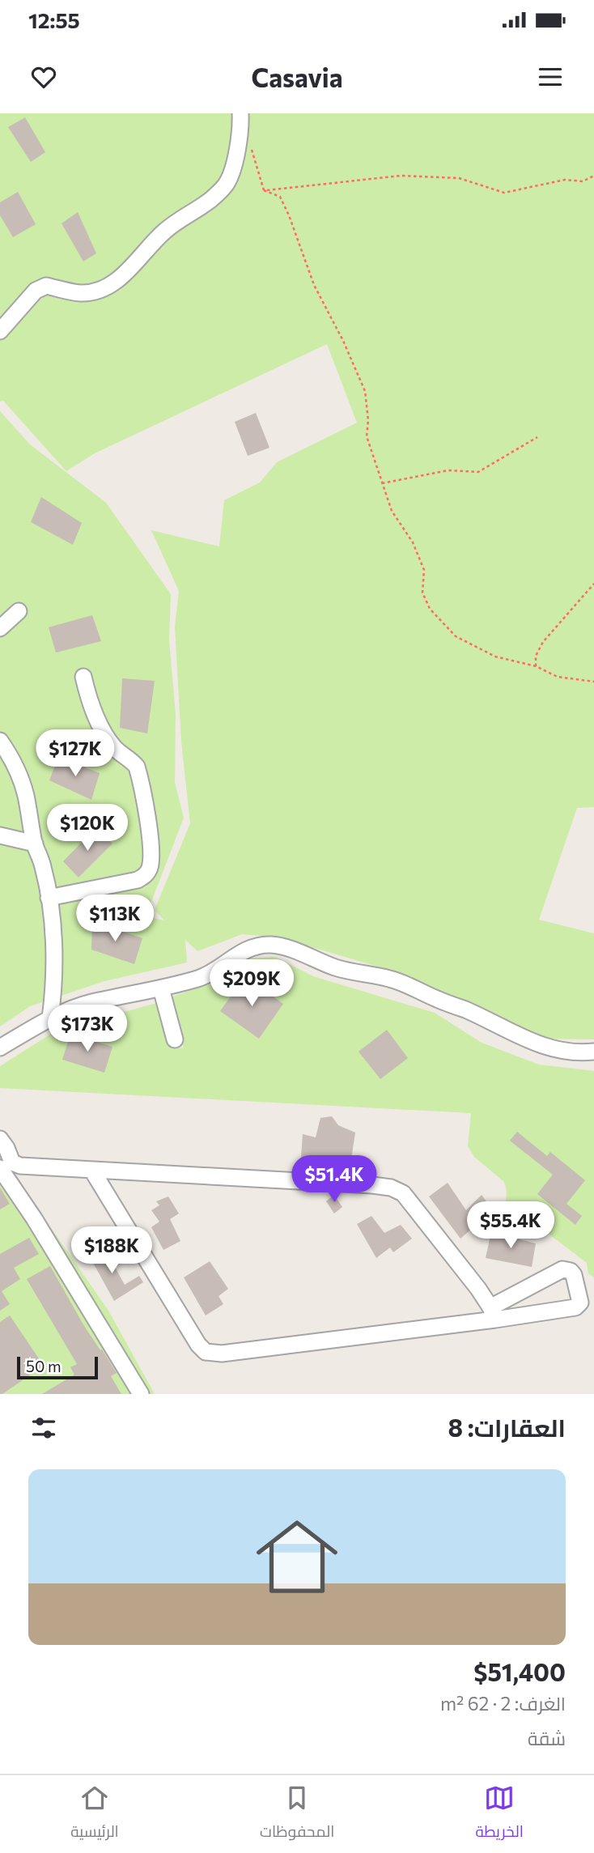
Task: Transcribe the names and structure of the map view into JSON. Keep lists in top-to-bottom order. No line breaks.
{"scale_bar":"50 m","page":{"status":"12:55","header":"Casavia","price":["$127K","$120K","$113K","$209K","$173K","$51.4K","$55.4K","$188K"],"scale":"50 m","heading":"العقارات: 8","list":[{"name":"$51,400","note":"الغرف: 2 · 62 m² · شقة"}],"tabs":["الخريطة","المحفوظات","الرئيسية"]}}
